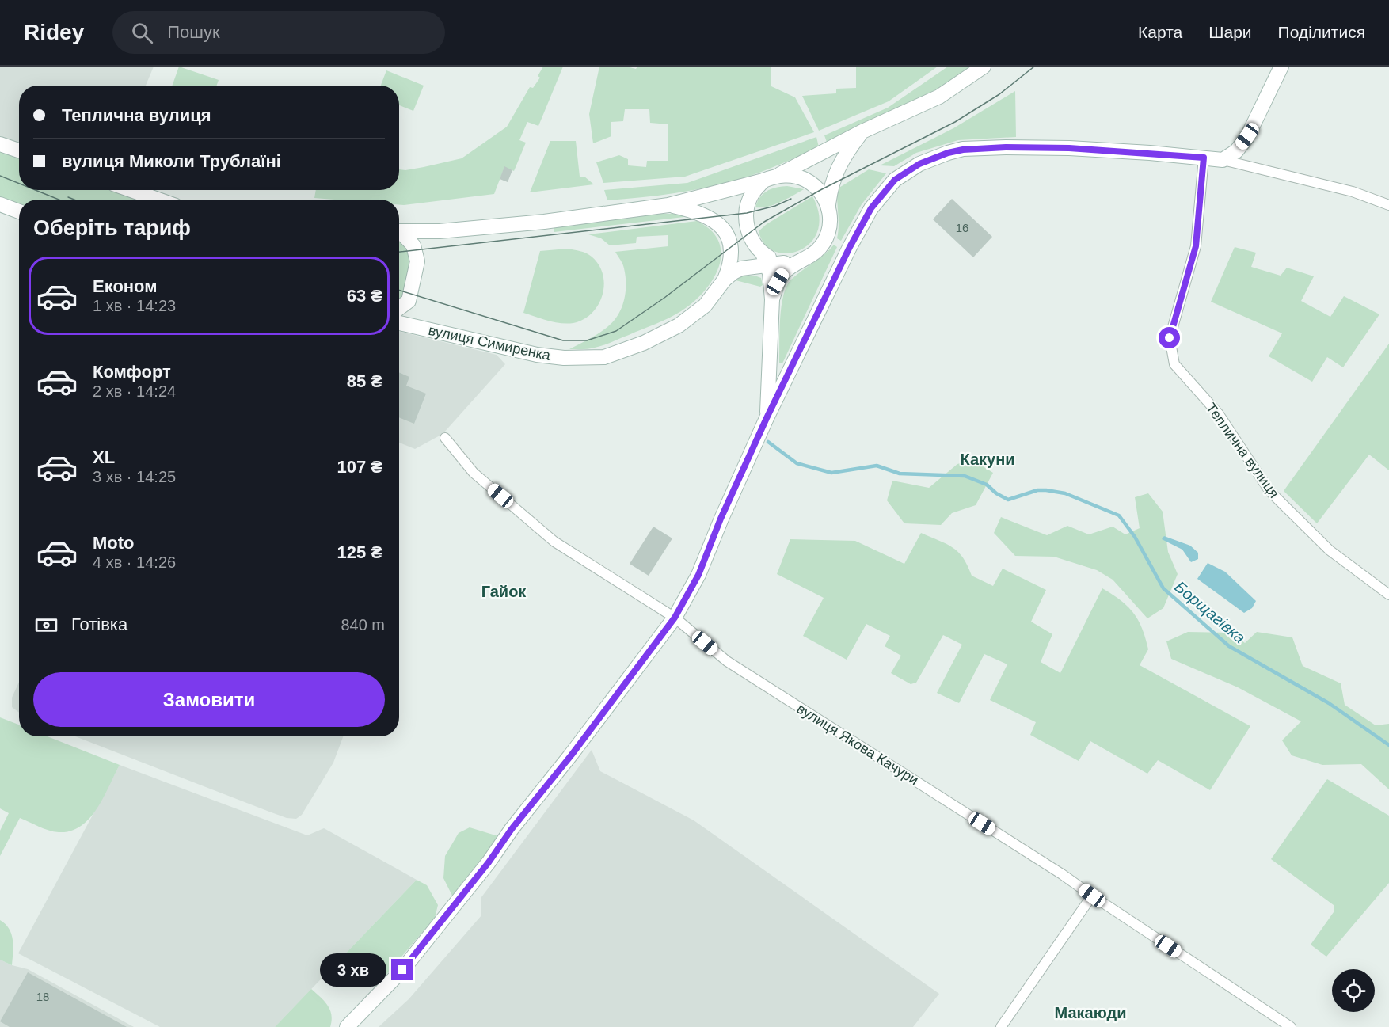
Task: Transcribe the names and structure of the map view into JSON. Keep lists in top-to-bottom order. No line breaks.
{"streets":{"street":["вулиця Симиренка","Теплична вулиця","вулиця Якова Качури"]},"districts":["Какуни","Гайок","Макаюди"],"water":["Борщагівка"],"house_numbers":["16","18"],"page":{"header":"Ridey","search":"Пошук","nav":["Карта","Шари","Поділитися"],"banner":["Теплична вулиця","вулиця Миколи Трублаїні"],"heading":"Оберіть тариф","list":[{"name":"Економ","note":"1 хв · 14:23","value":"63 ₴"},{"name":"Комфорт","note":"2 хв · 14:24","value":"85 ₴"},{"name":"XL","note":"3 хв · 14:25","value":"107 ₴"},{"name":"Moto","note":"4 хв · 14:26","value":"125 ₴"}],"pay":["Готівка","840 m"],"buttons":"Замовити","bubble":"3 хв"}}
